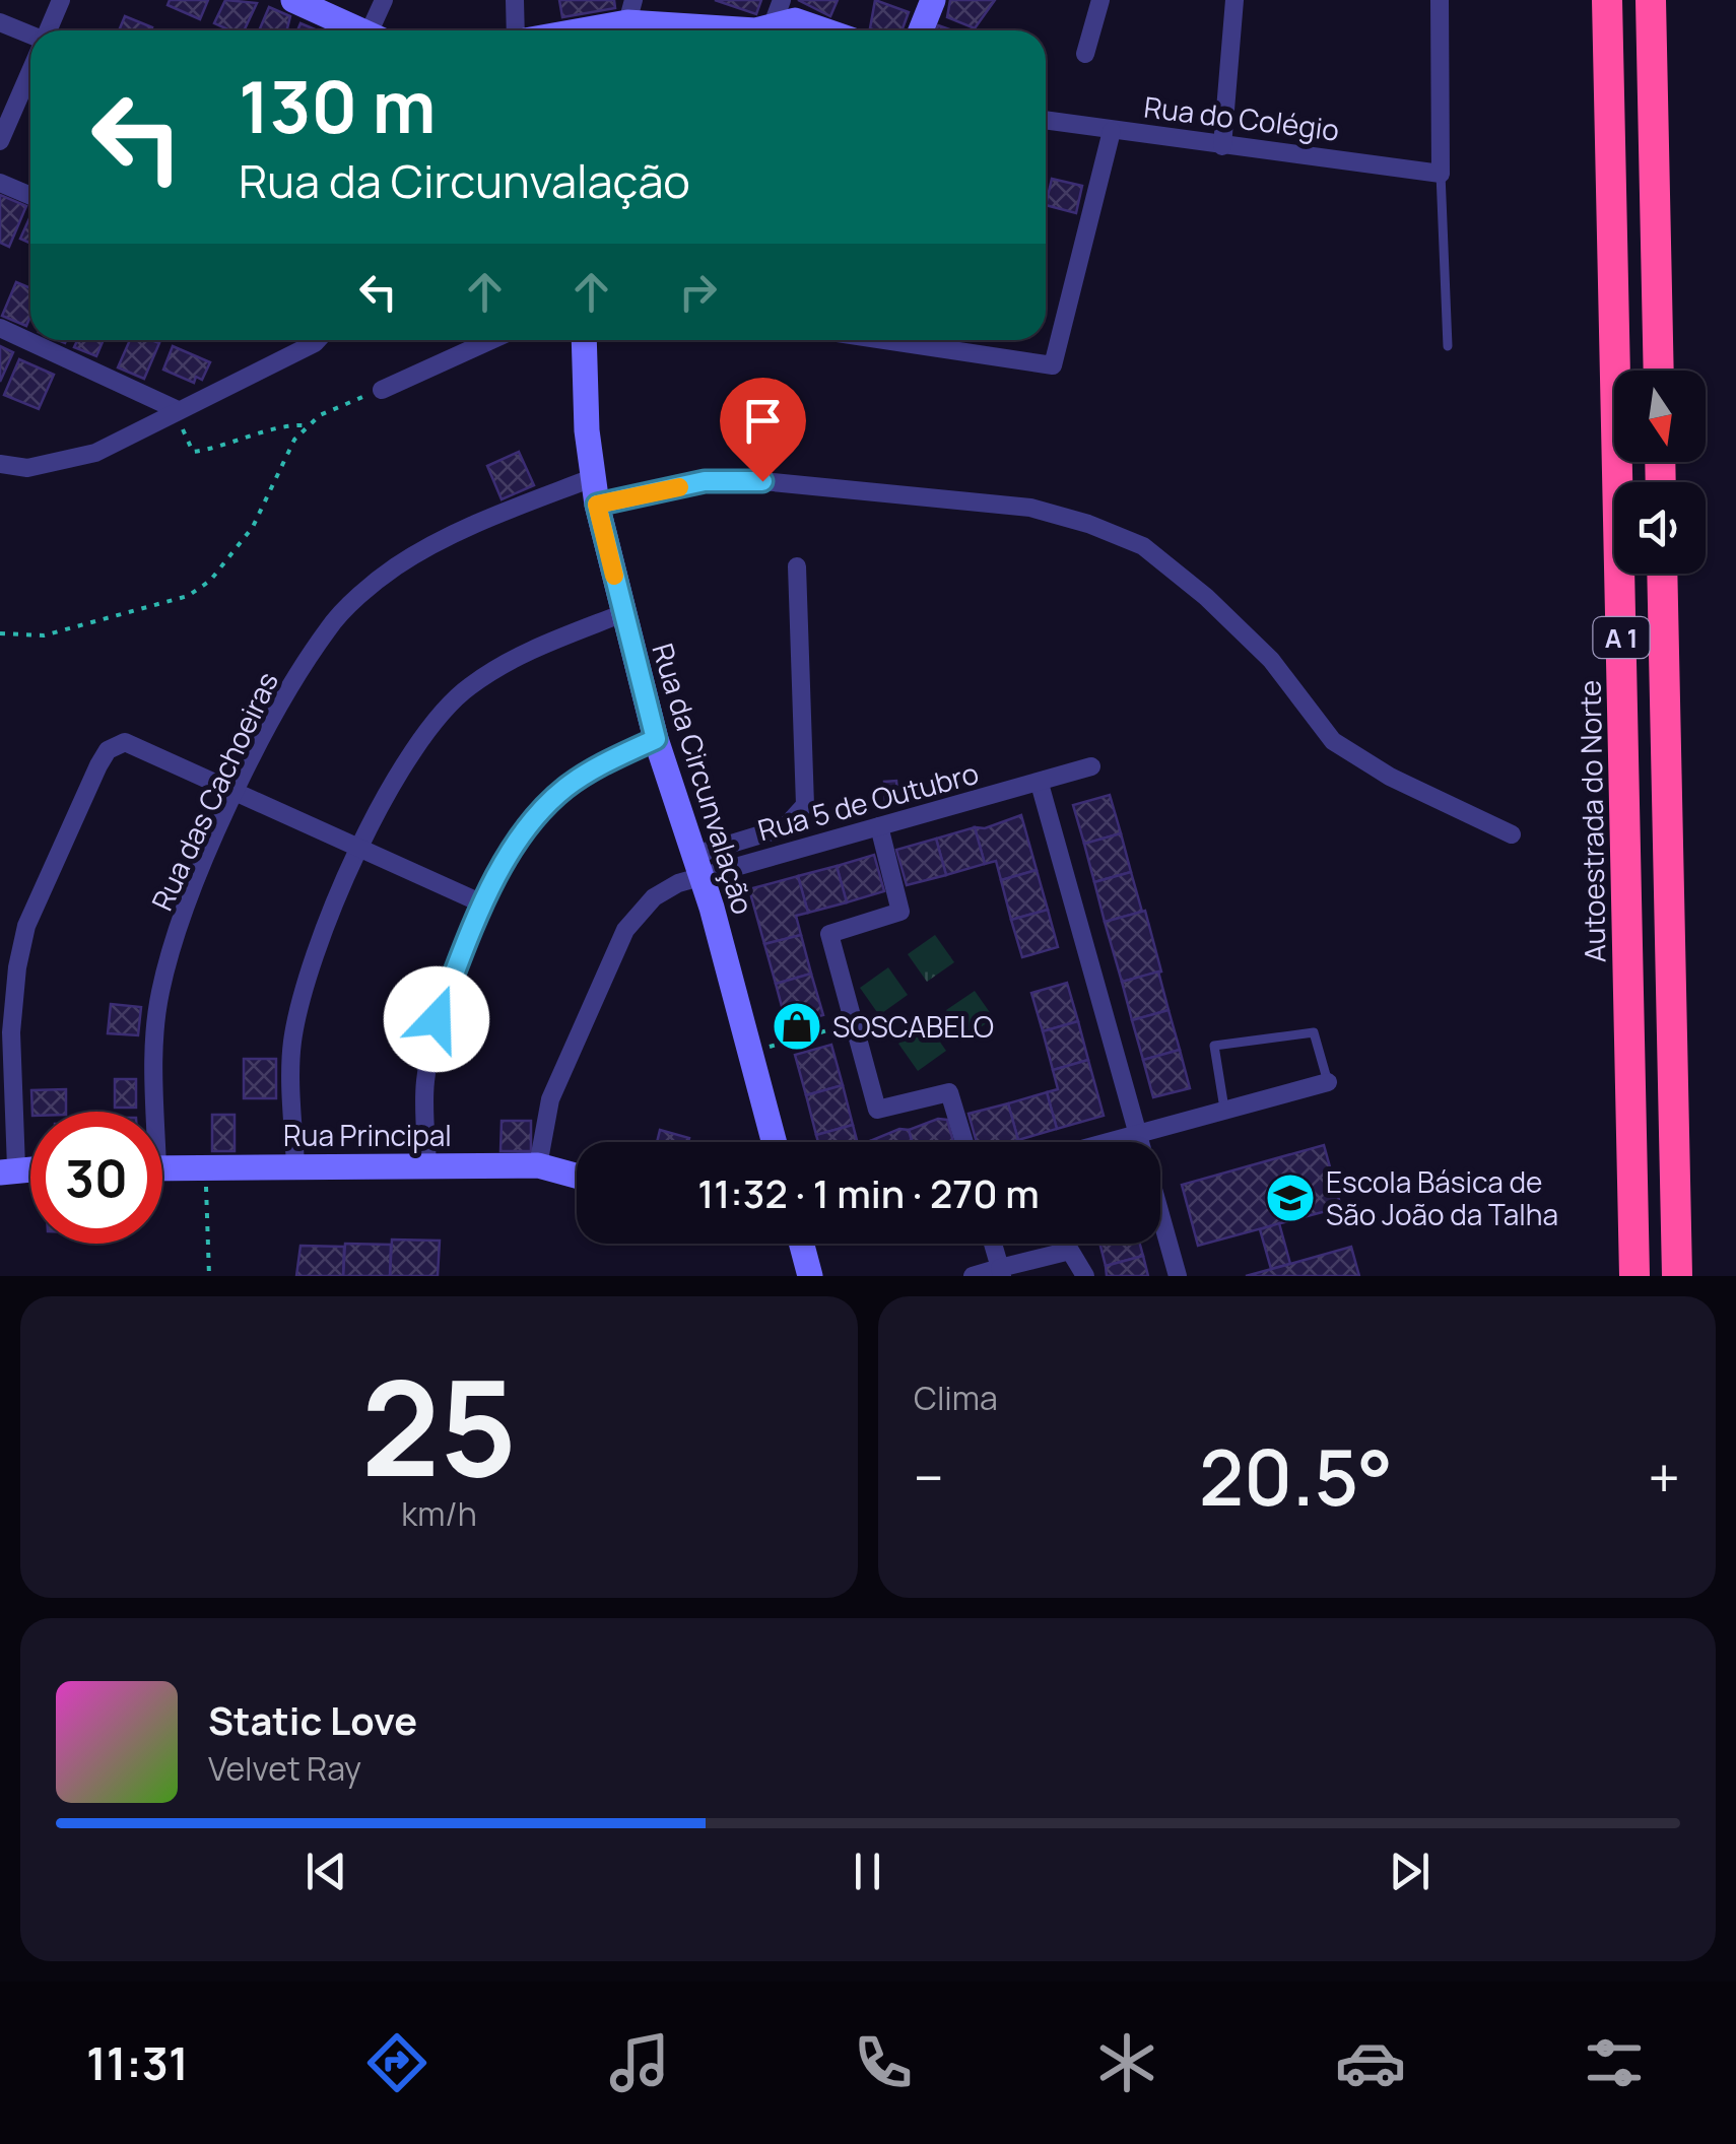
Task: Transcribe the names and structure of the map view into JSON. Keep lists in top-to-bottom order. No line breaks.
{"streets":{"highway":["A 1","Autoestrada do Norte"],"street":["Rua do Colégio","Rua da Circunvalação","Rua das Cachoeiras","Rua 5 de Outubro","Rua Principal"]},"crossings":[["Rua da Circunvalação","Rua das Cachoeiras"],["Rua da Circunvalação","Rua 5 de Outubro"],["Rua 5 de Outubro","Rua Principal"]],"places":{"shop":["SOSCABELO"],"school or university":["Escola Básica de São João da Talha"]},"north":"bottom","page":{"turn":["130 m","Rua da Circunvalação"],"limit":"30","trip":"11:32 · 1 min · 270 m","tile":[["25","km/h"],"Clima"],"heat":["−","20.5°","+"],"song":["Static Love","Velvet Ray"],"tabs":"11:31"}}
